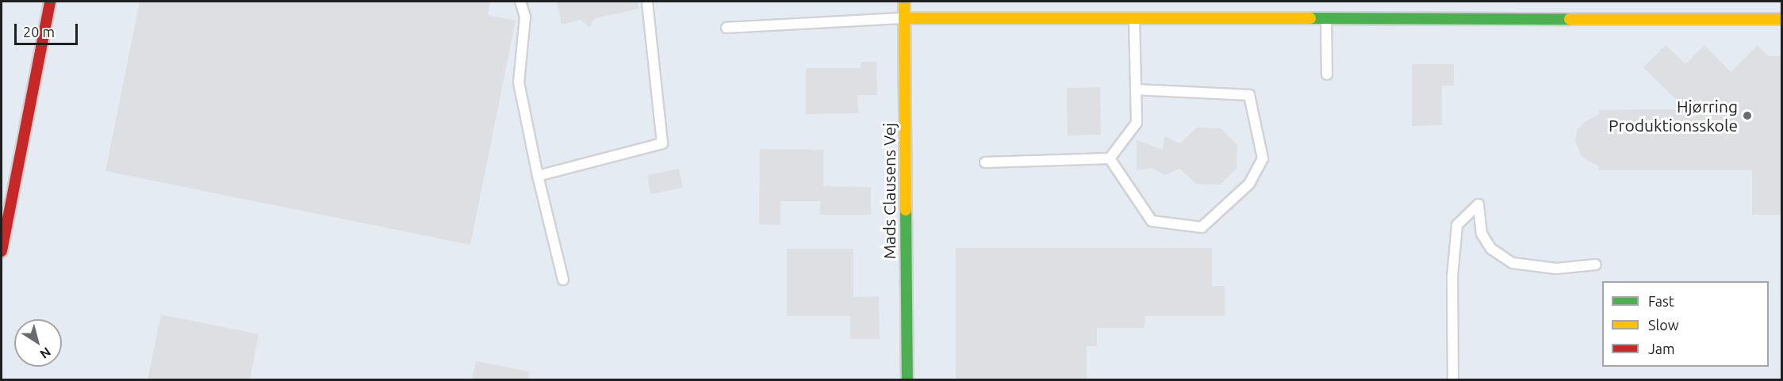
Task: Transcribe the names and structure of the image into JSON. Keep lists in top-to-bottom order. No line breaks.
{"streets":{"street":["Mads Clausens Vej"]},"places":["Hjørring Produktionsskole"],"legend":["Fast","Slow","Jam"],"scale_bar":"20 m","north":"bottom right"}
